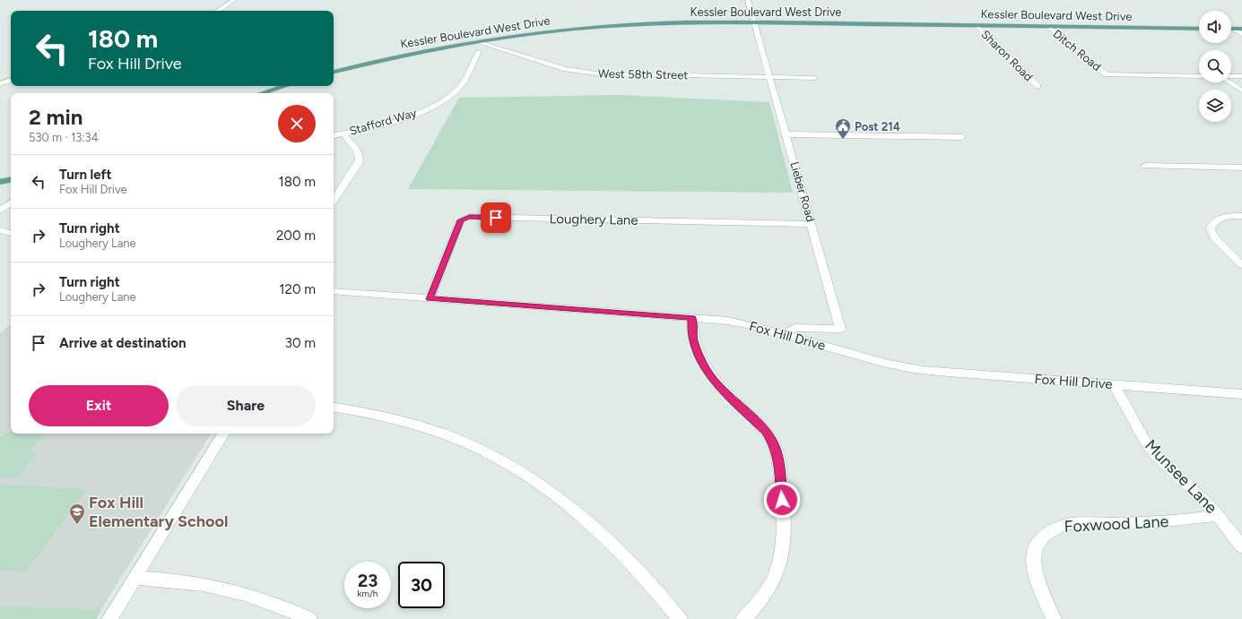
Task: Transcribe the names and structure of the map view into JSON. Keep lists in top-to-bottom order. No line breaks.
{"streets":{"main road":["Kessler Boulevard West Drive"],"street":["Ditch Road","Sharon Road","West 58th Street","Stafford Way","Lieber Road","Loughery Lane","Fox Hill Drive","Munsee Lane","Foxwood Lane"]},"crossings":[["Kessler Boulevard West Drive","Ditch Road"],["Kessler Boulevard West Drive","Sharon Road"],["Kessler Boulevard West Drive","West 58th Street"],["Kessler Boulevard West Drive","Lieber Road"],["West 58th Street","Lieber Road"],["Lieber Road","Loughery Lane"],["Lieber Road","Fox Hill Drive"],["Loughery Lane","Fox Hill Drive"],["Fox Hill Drive","Munsee Lane"],["Munsee Lane","Foxwood Lane"]],"places":{"public building":["Post 214"],"school or university":["Fox Hill Elementary School"]},"page":{"turn":["180 m","Fox Hill Drive"],"heading":["2 min","530 m · 13:34"],"list":[{"name":"Turn left","note":"Fox Hill Drive","value":"180 m"},{"name":"Turn right","note":"Loughery Lane","value":"200 m"},{"name":"Turn right","note":"Loughery Lane","value":"120 m"},{"name":"Arrive at destination","value":"30 m"}],"buttons":["Exit","Share"],"speed":"23 km/h","limit":"30"}}
